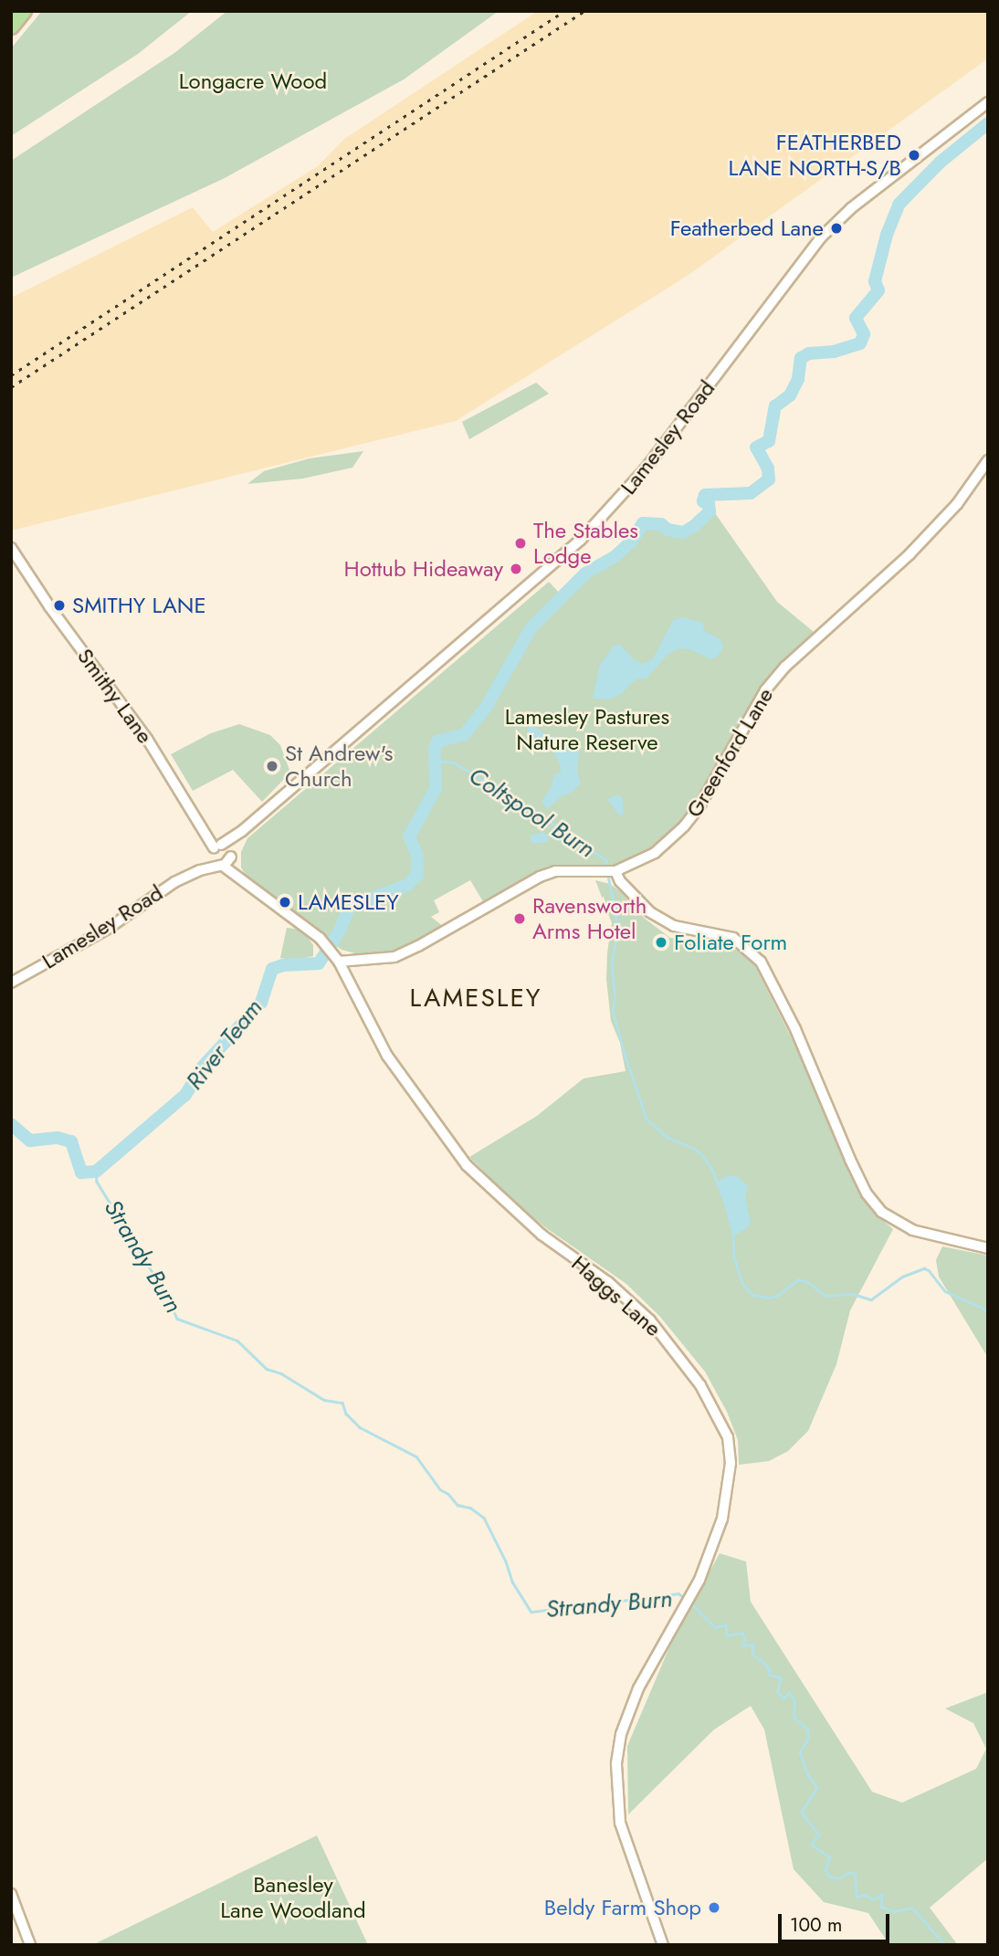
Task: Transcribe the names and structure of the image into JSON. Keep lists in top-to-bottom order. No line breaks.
{"streets":{"street":["Lamesley Road","Smithy Lane","Greenford Lane","Haggs Lane"]},"crossings":[["Lamesley Road","Smithy Lane"],["Lamesley Road","Haggs Lane"],["Smithy Lane","Haggs Lane"],["Greenford Lane","Haggs Lane"]],"districts":["LAMESLEY"],"water":["Coltspool Burn","River Team","Strandy Burn"],"parks":["Longacre Wood","Lamesley Pastures Nature Reserve","Banesley Lane Woodland"],"places":["FEATHERBED LANE NORTH-S/B","Featherbed Lane","The Stables Lodge","Hottub Hideaway","SMITHY LANE","St Andrew's Church","LAMESLEY","Ravensworth Arms Hotel","Foliate Form","Beldy Farm Shop"],"scale_bar":"100 m"}
